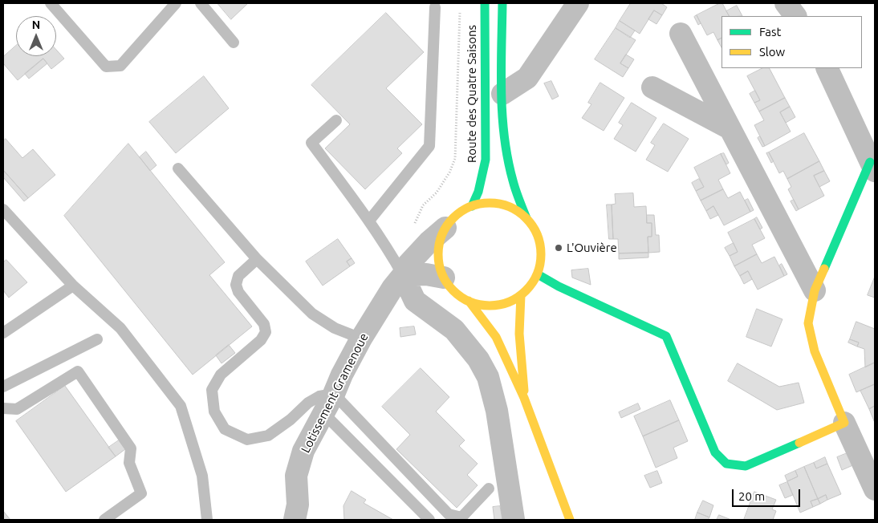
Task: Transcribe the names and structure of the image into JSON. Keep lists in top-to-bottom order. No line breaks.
{"streets":{"main road":["Route des Quatre Saisons"],"street":["Lotissement Gramenoue"]},"crossings":[["Route des Quatre Saisons","Lotissement Gramenoue"]],"places":["L'Ouvière"],"legend":["Fast","Slow"],"scale_bar":"20 m","north":"top"}
